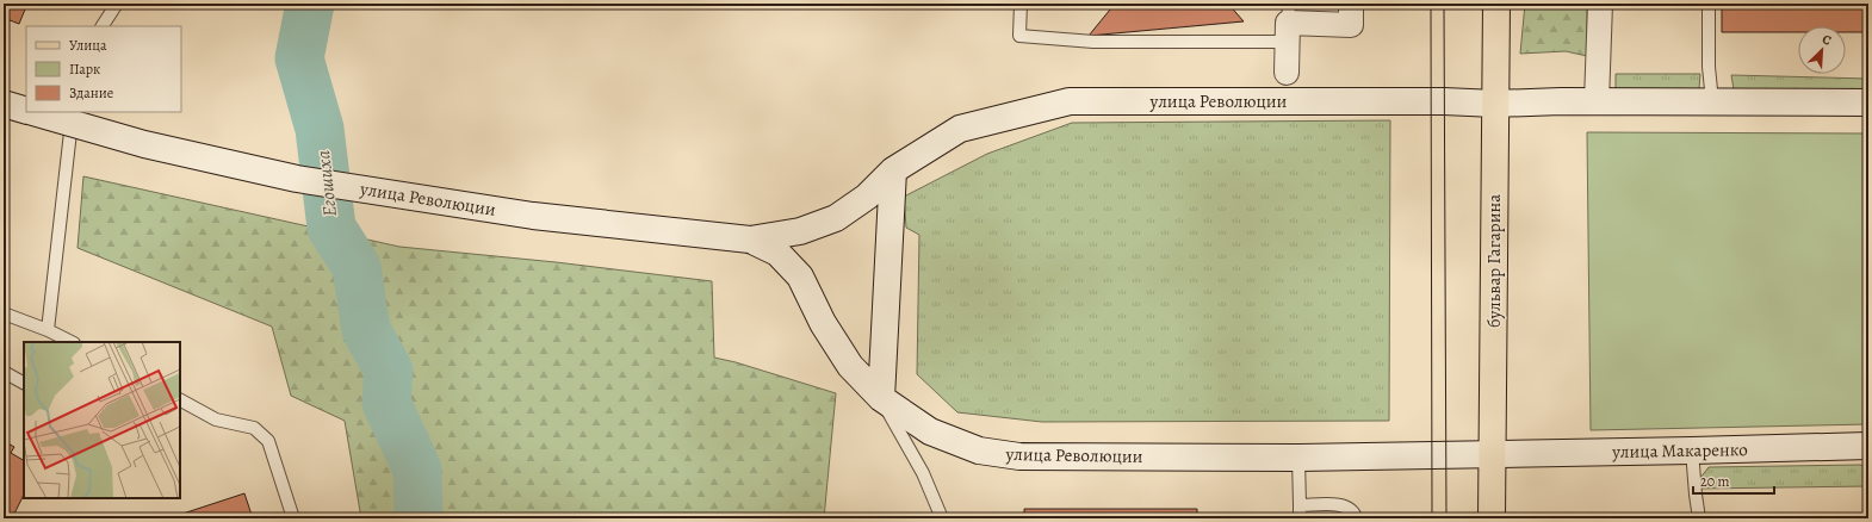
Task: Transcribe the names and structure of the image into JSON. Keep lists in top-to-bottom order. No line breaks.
{"streets":{"main road":["улица Революции","бульвар Гагарина","улица Макаренко"]},"crossings":[["улица Революции","бульвар Гагарина"],["улица Революции","улица Макаренко"],["бульвар Гагарина","улица Макаренко"]],"water":["Егошиха"],"legend":["Улица","Парк","Здание"],"scale_bar":"20 m","north":"top right"}
